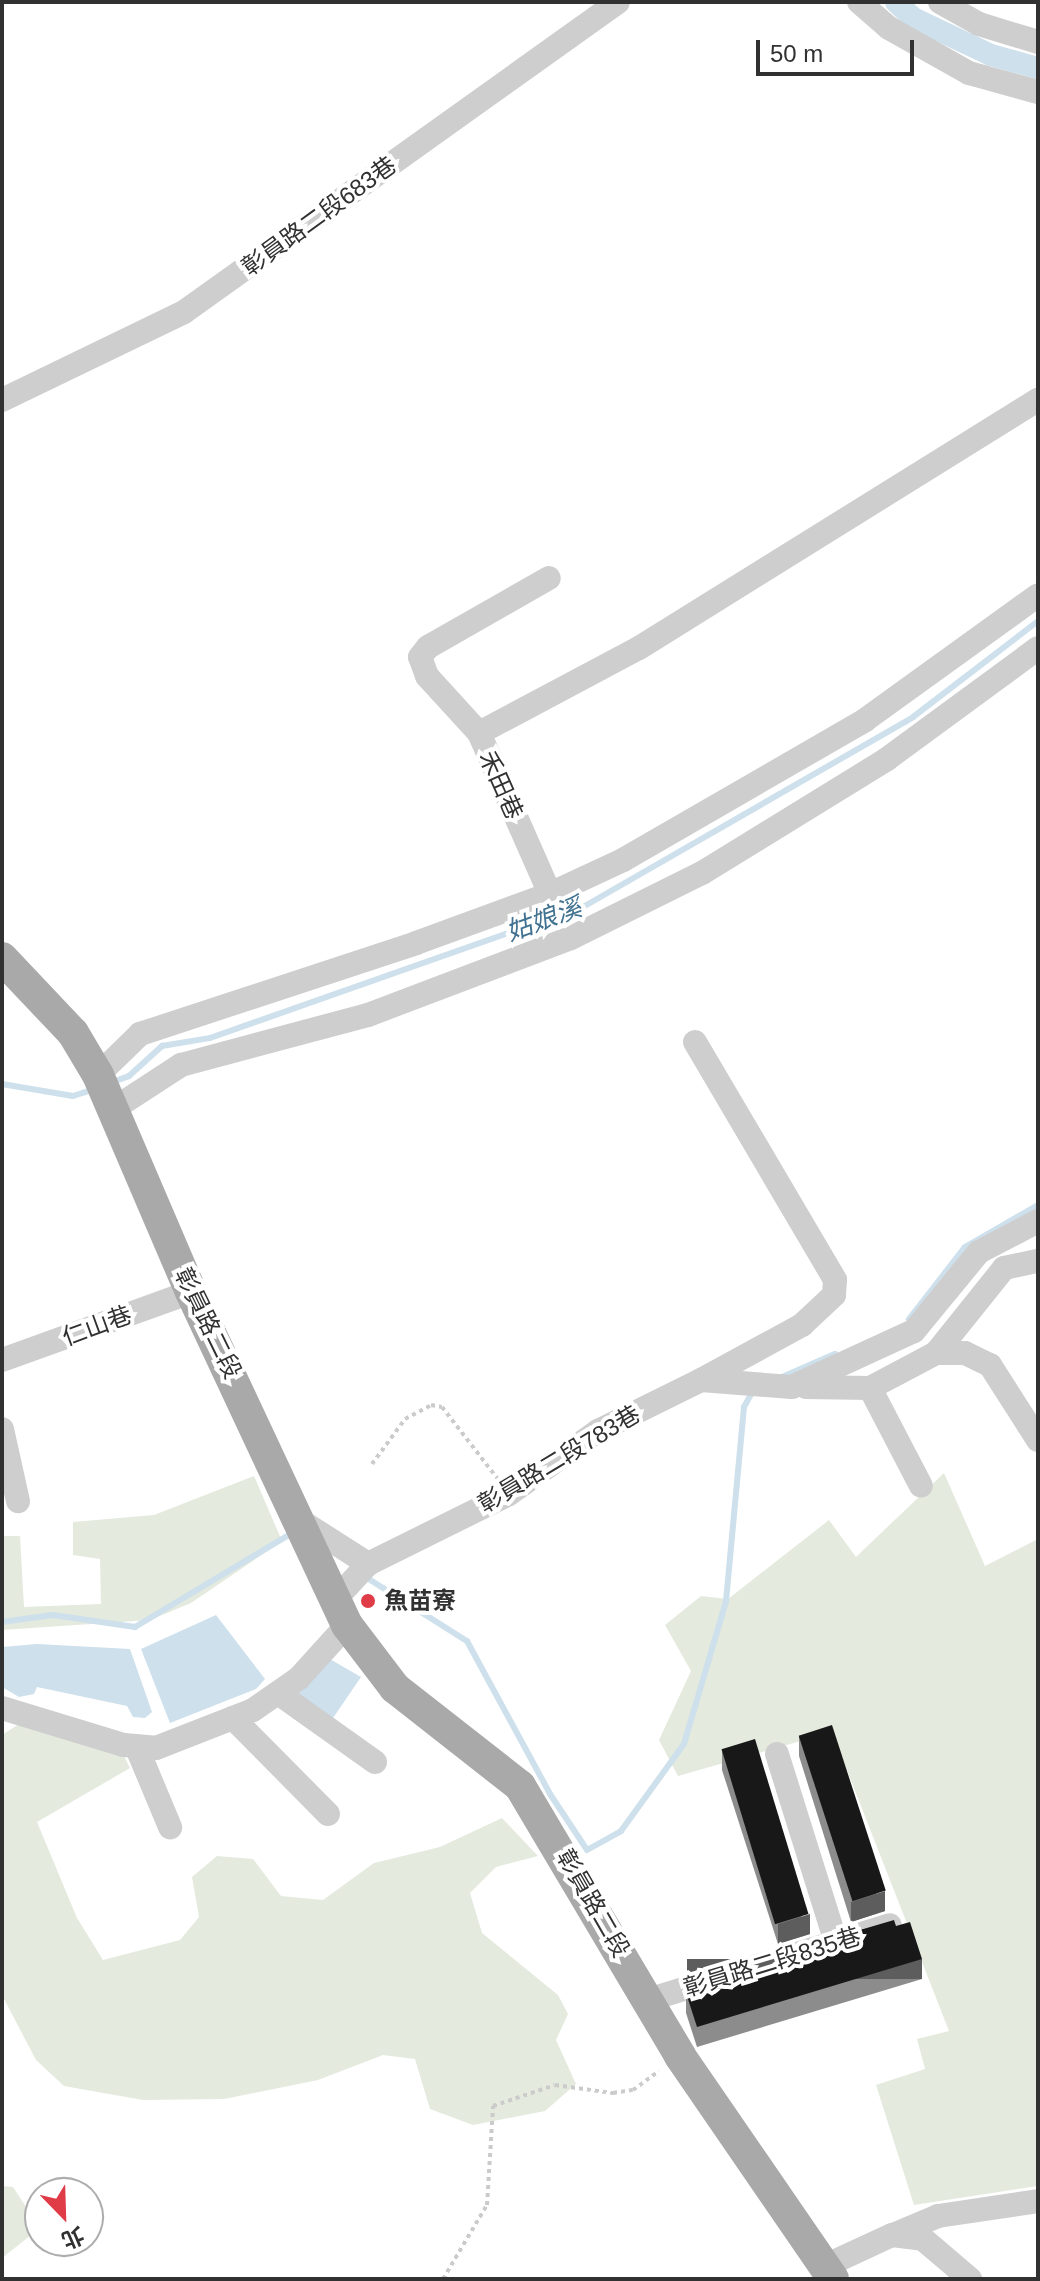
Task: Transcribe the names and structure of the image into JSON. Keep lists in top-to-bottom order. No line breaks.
{"streets":{"main road":["彰員路二段"],"street":["彰員路二段683巷","禾田巷","仁山巷","彰員路二段783巷","彰員路二段835巷"]},"crossings":[["彰員路二段","仁山巷"],["彰員路二段","彰員路二段783巷"],["彰員路二段","彰員路二段835巷"]],"water":["姑娘溪"],"places":["魚苗寮"],"scale_bar":"50 m","north":"bottom right"}
